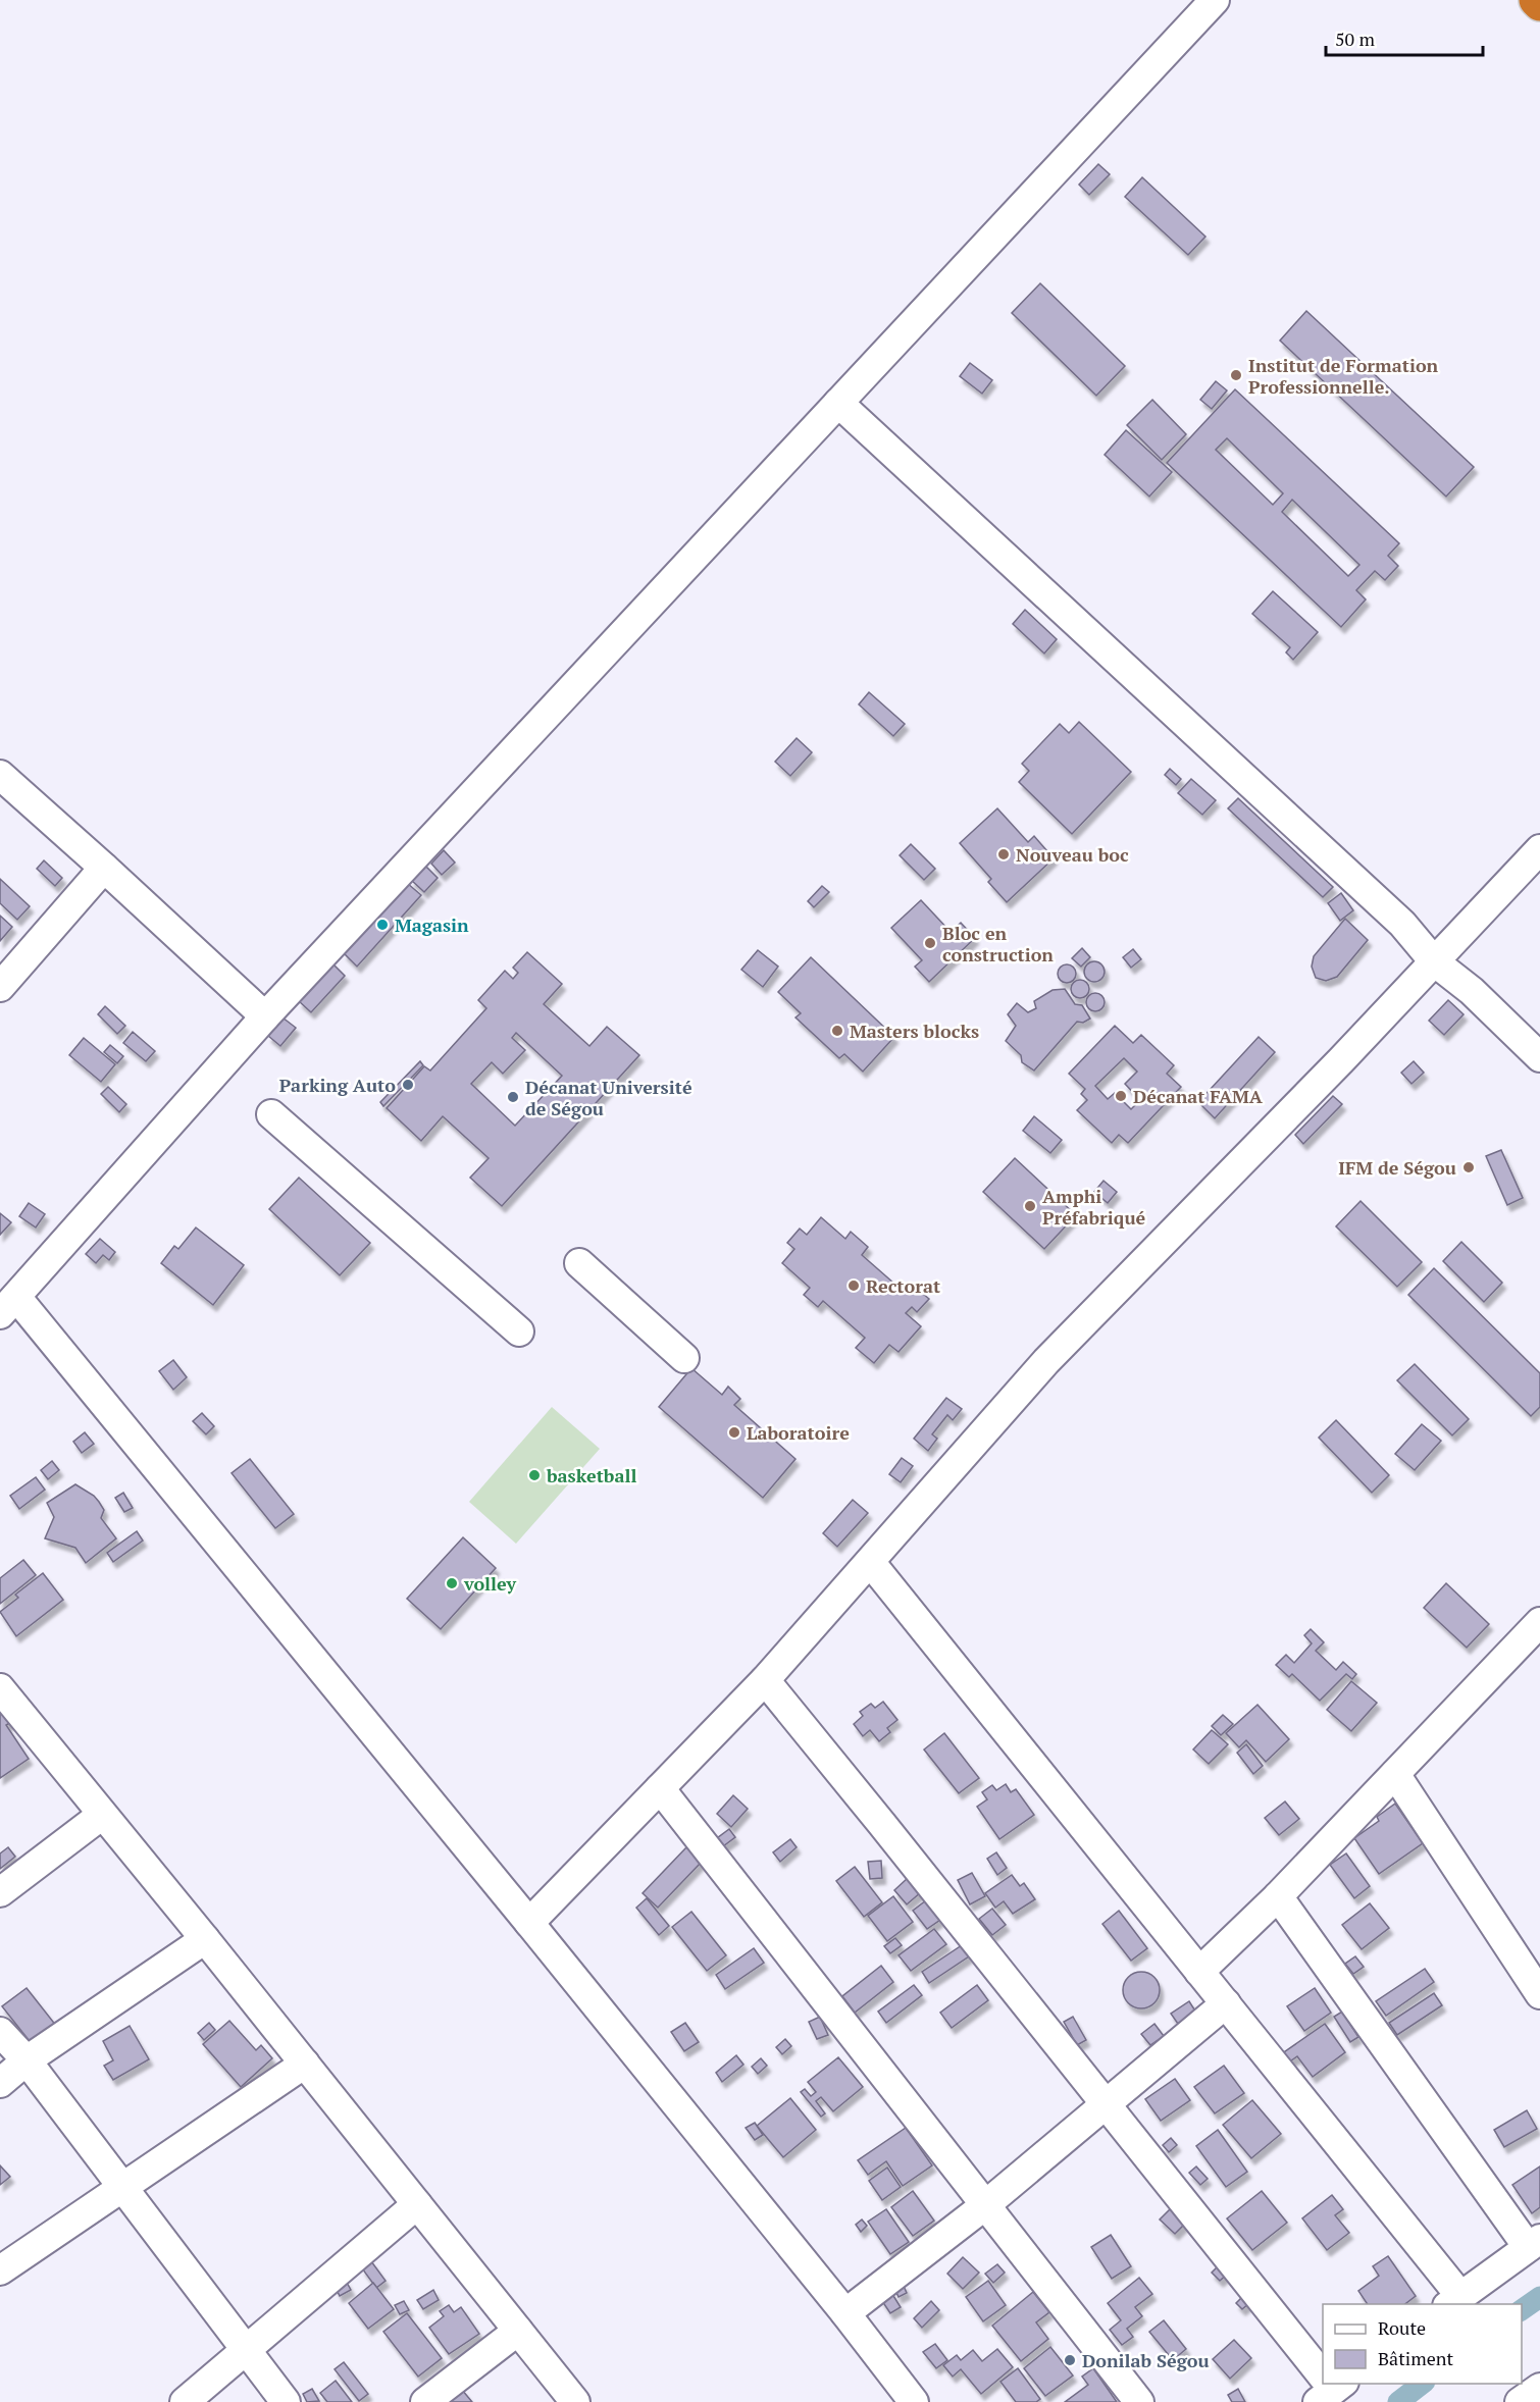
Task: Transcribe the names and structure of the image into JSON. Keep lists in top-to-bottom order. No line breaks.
{"places":["Institut de Formation Professionnelle.","Nouveau boc","Magasin","Bloc en construction","Masters blocks","Parking Auto","Décanat FAMA","Décanat Université de Ségou","IFM de Ségou","Amphi Préfabriqué","Rectorat","Laboratoire","basketball","volley","Donilab Ségou"],"legend":["Route","Bâtiment"],"scale_bar":"50 m"}
